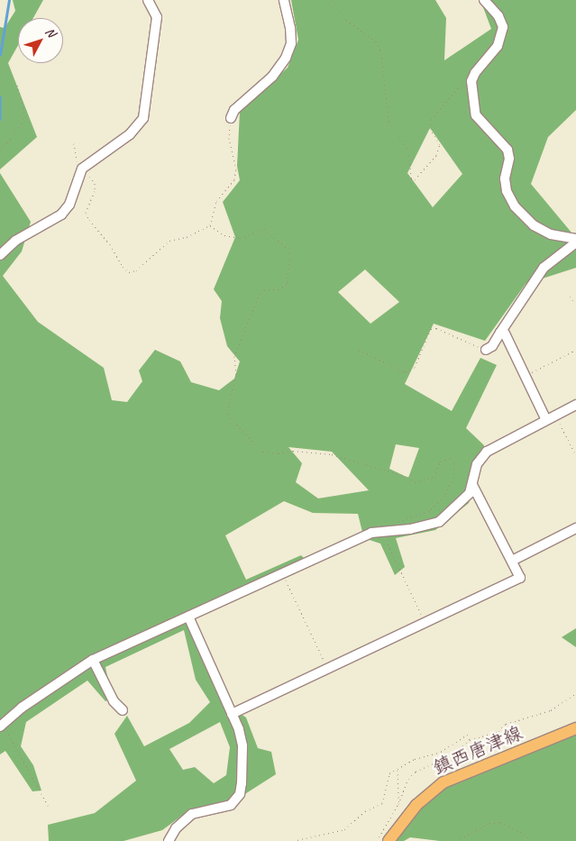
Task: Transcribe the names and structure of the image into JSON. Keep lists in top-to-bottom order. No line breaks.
{"streets":{"main road":["鎮西唐津線"]},"north":"top right"}
